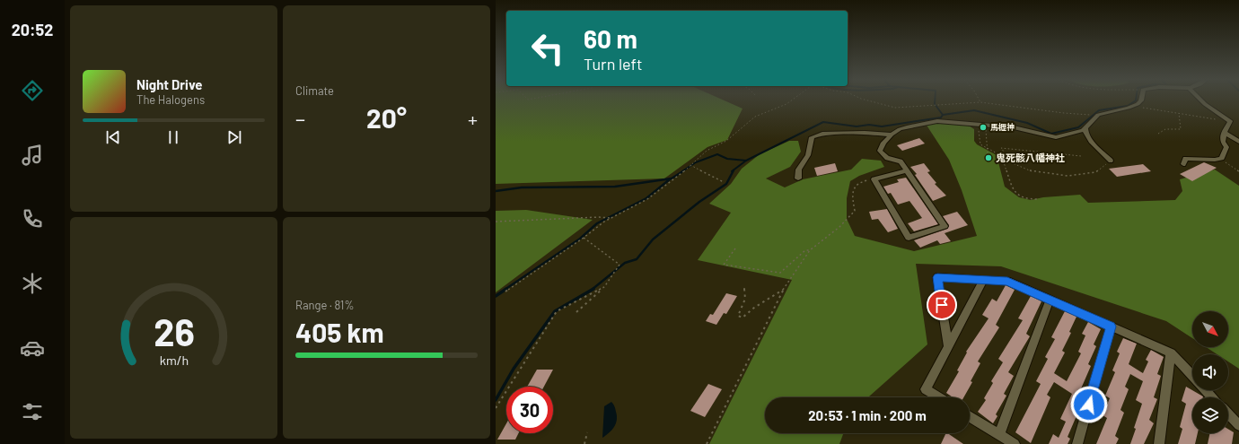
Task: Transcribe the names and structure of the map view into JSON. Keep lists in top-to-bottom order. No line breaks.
{"places":["馬櫪神","鬼死骸八幡神社"],"north":"bottom right","page":{"tabs":"20:52","tile":["Climate",["Range · 81%","405 km"]],"turn":["60 m","Turn left"],"song":["Night Drive","The Halogens"],"heat":["−","20°","+"],"limit":"30","trip":"20:53 · 1 min · 200 m","gauge":["26","km/h"]}}
